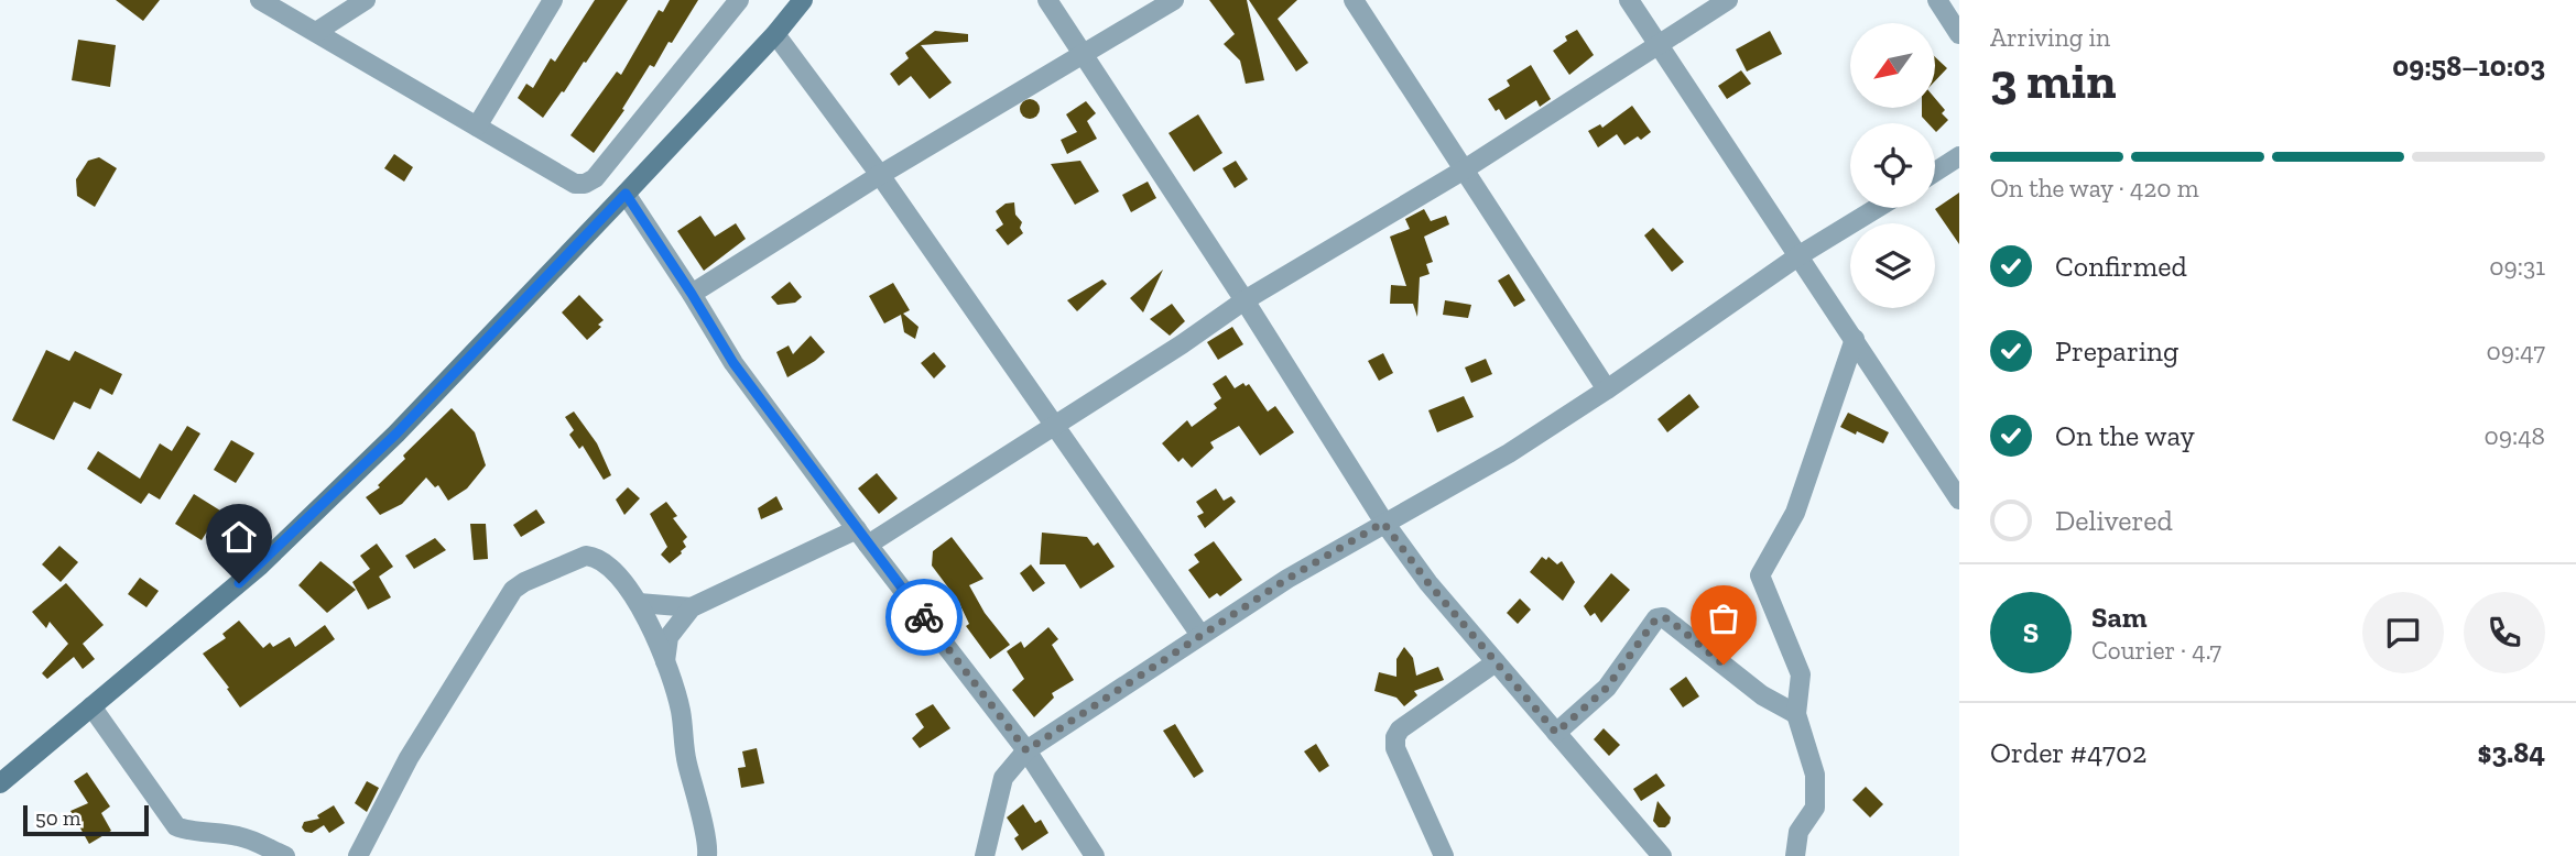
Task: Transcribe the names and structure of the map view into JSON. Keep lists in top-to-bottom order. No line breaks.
{"scale_bar":"50 m","north":"bottom left","page":{"heading":["3 min","Arriving in","09:58–10:03"],"panel":["Sam","Courier · 4.7","Order #4702","$3.84"],"bar":"On the way · 420 m","list":[["Confirmed","09:31"],["Preparing","09:47"],["On the way","09:48"],"Delivered"],"round":"S","scale":"50 m"}}
